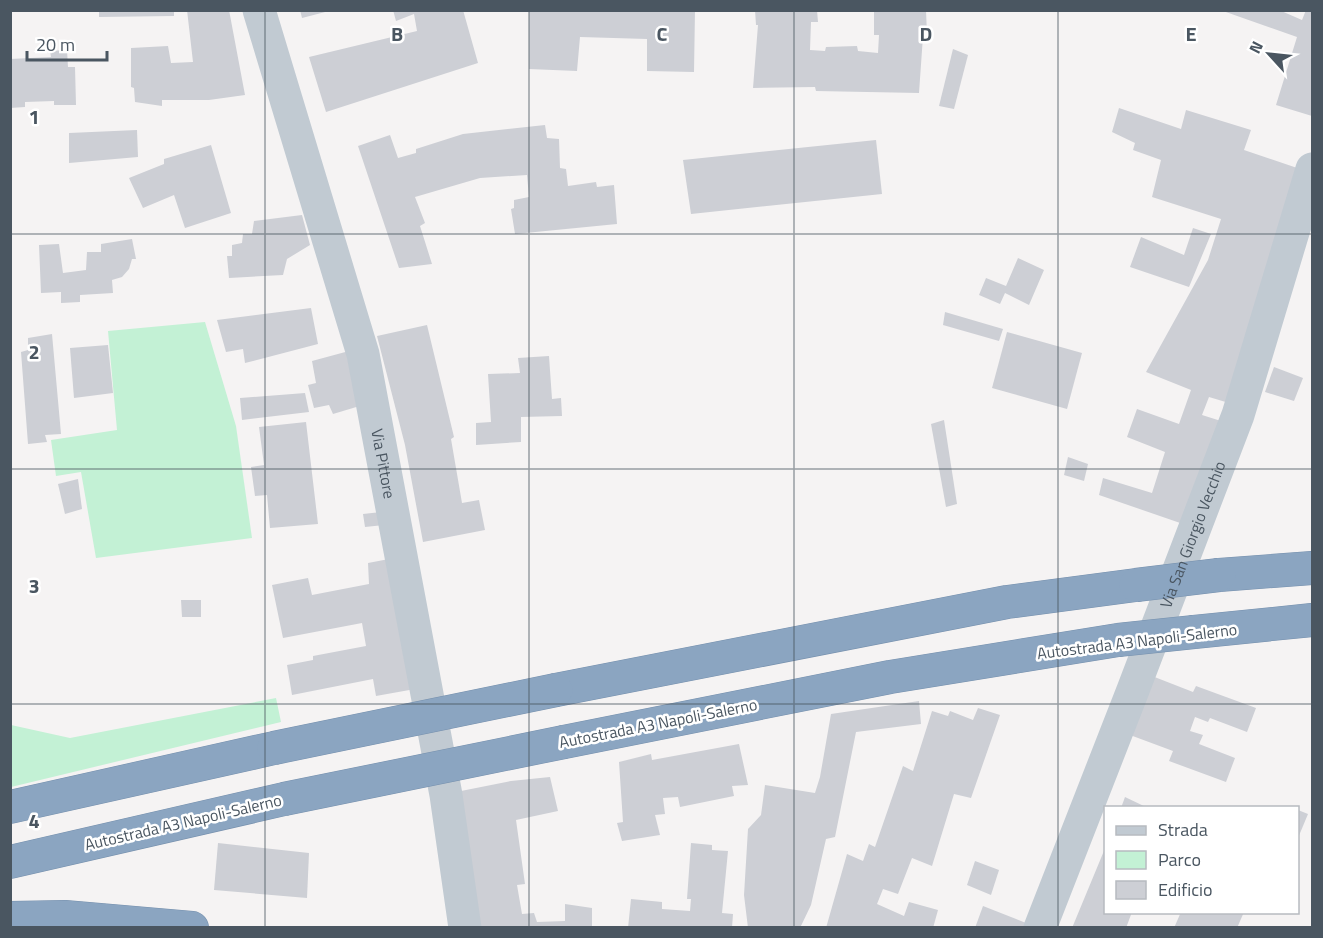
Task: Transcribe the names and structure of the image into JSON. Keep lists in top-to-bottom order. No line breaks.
{"streets":{"highway":["Autostrada A3 Napoli-Salerno"],"street":["Via Pittore","Via San Giorgio Vecchio"]},"legend":["Strada","Parco","Edificio"],"scale_bar":"20 m","north":"top left","grid":{"columns":["B","C","D","E"],"rows":["1","2","3","4"]}}
